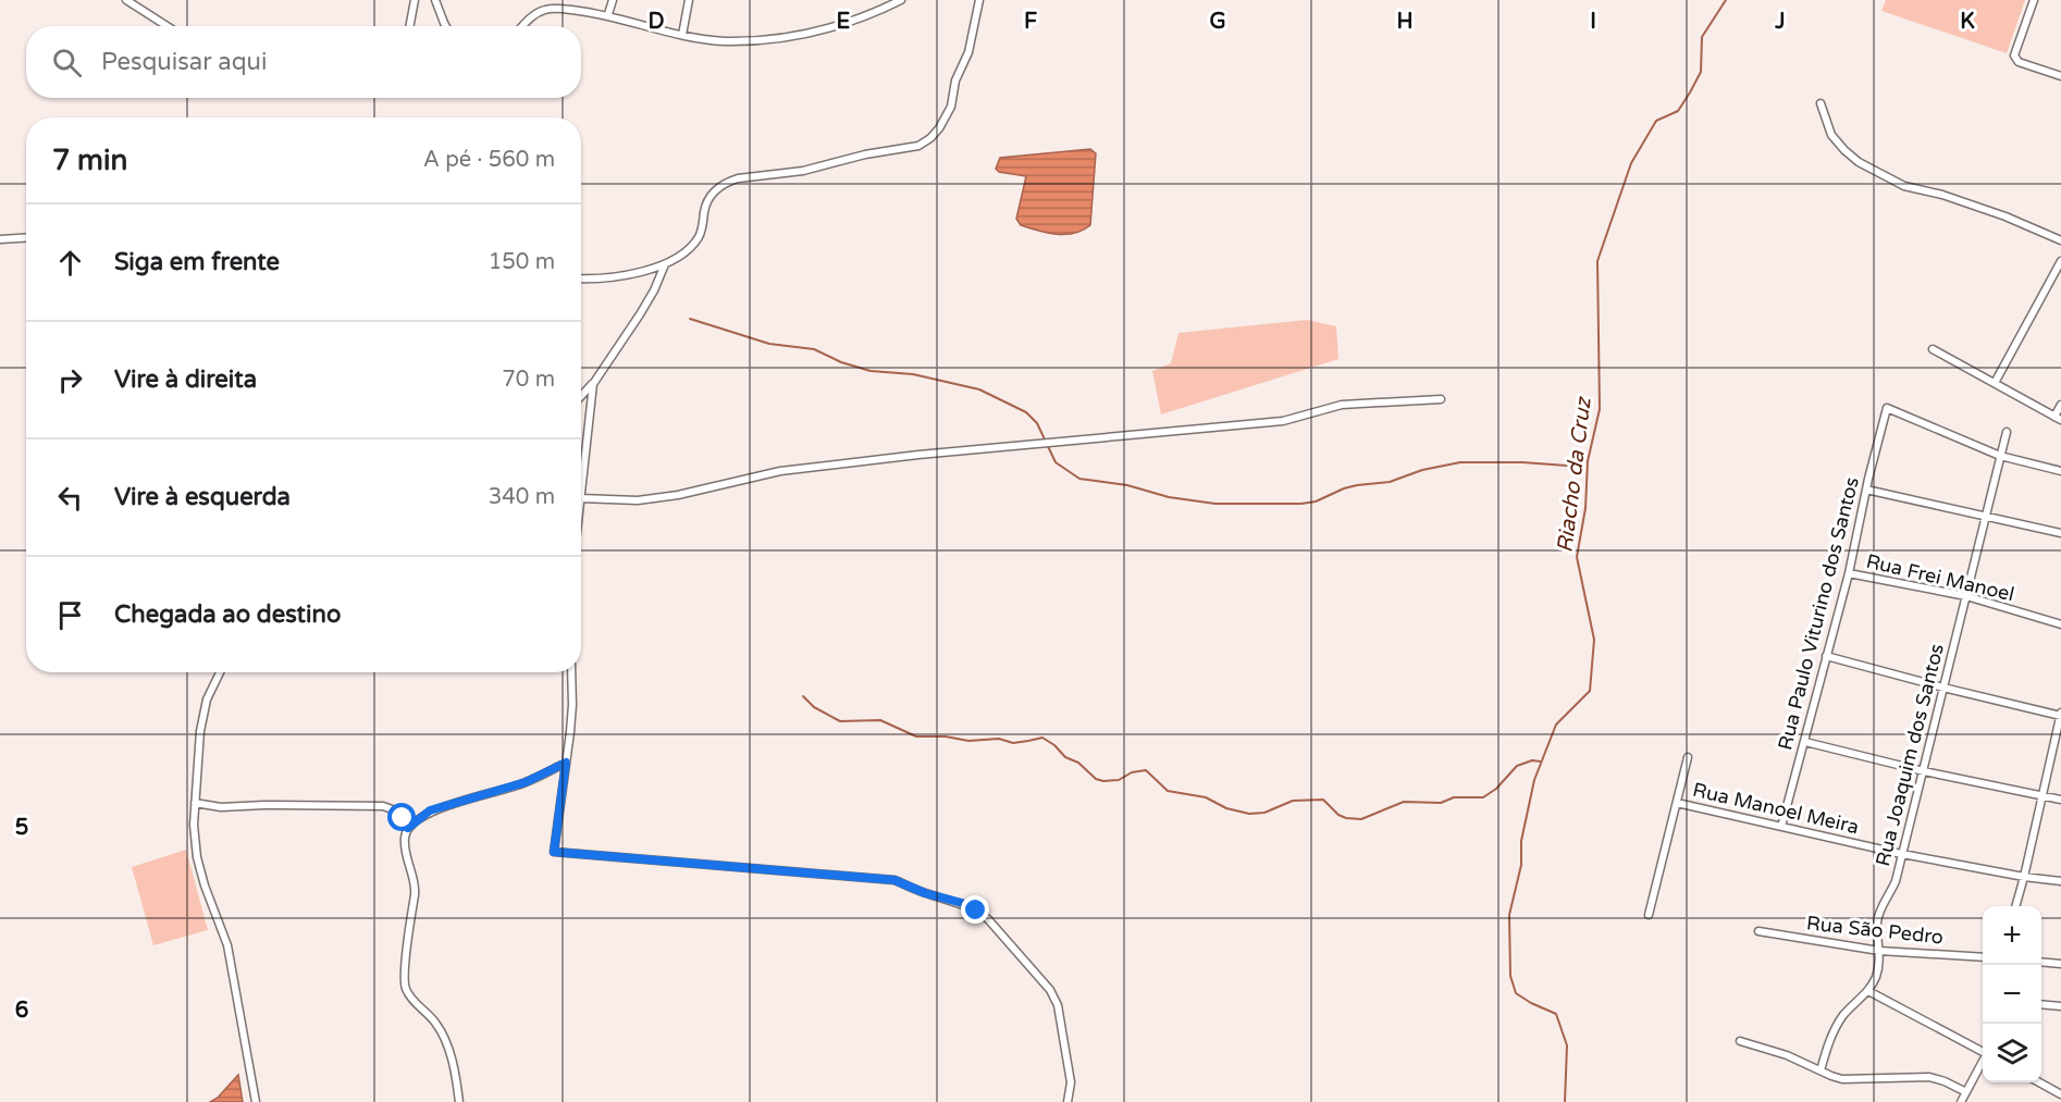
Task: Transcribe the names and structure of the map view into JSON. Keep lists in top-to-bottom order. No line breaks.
{"streets":{"street":["Rua Frei Manoel","Rua Paulo Viturino dos Santos","Rua Joaquim dos Santos","Rua Manoel Meira","Rua São Pedro"]},"crossings":[["Rua Frei Manoel","Rua Paulo Viturino dos Santos"],["Rua Frei Manoel","Rua Joaquim dos Santos"],["Rua Paulo Viturino dos Santos","Rua Joaquim dos Santos"],["Rua Paulo Viturino dos Santos","Rua Manoel Meira"],["Rua Joaquim dos Santos","Rua Manoel Meira"],["Rua Joaquim dos Santos","Rua São Pedro"]],"water":["Riacho da Cruz"],"page":{"search":"Pesquisar aqui","heading":["7 min","A pé · 560 m"],"list":[["Siga em frente","150 m"],["Vire à direita","70 m"],["Vire à esquerda","340 m"],"Chegada ao destino"],"map_buttons":["+","−"]},"grid":{"columns":["D","E","F","G","H","I","J","K"],"rows":["5","6"]}}
